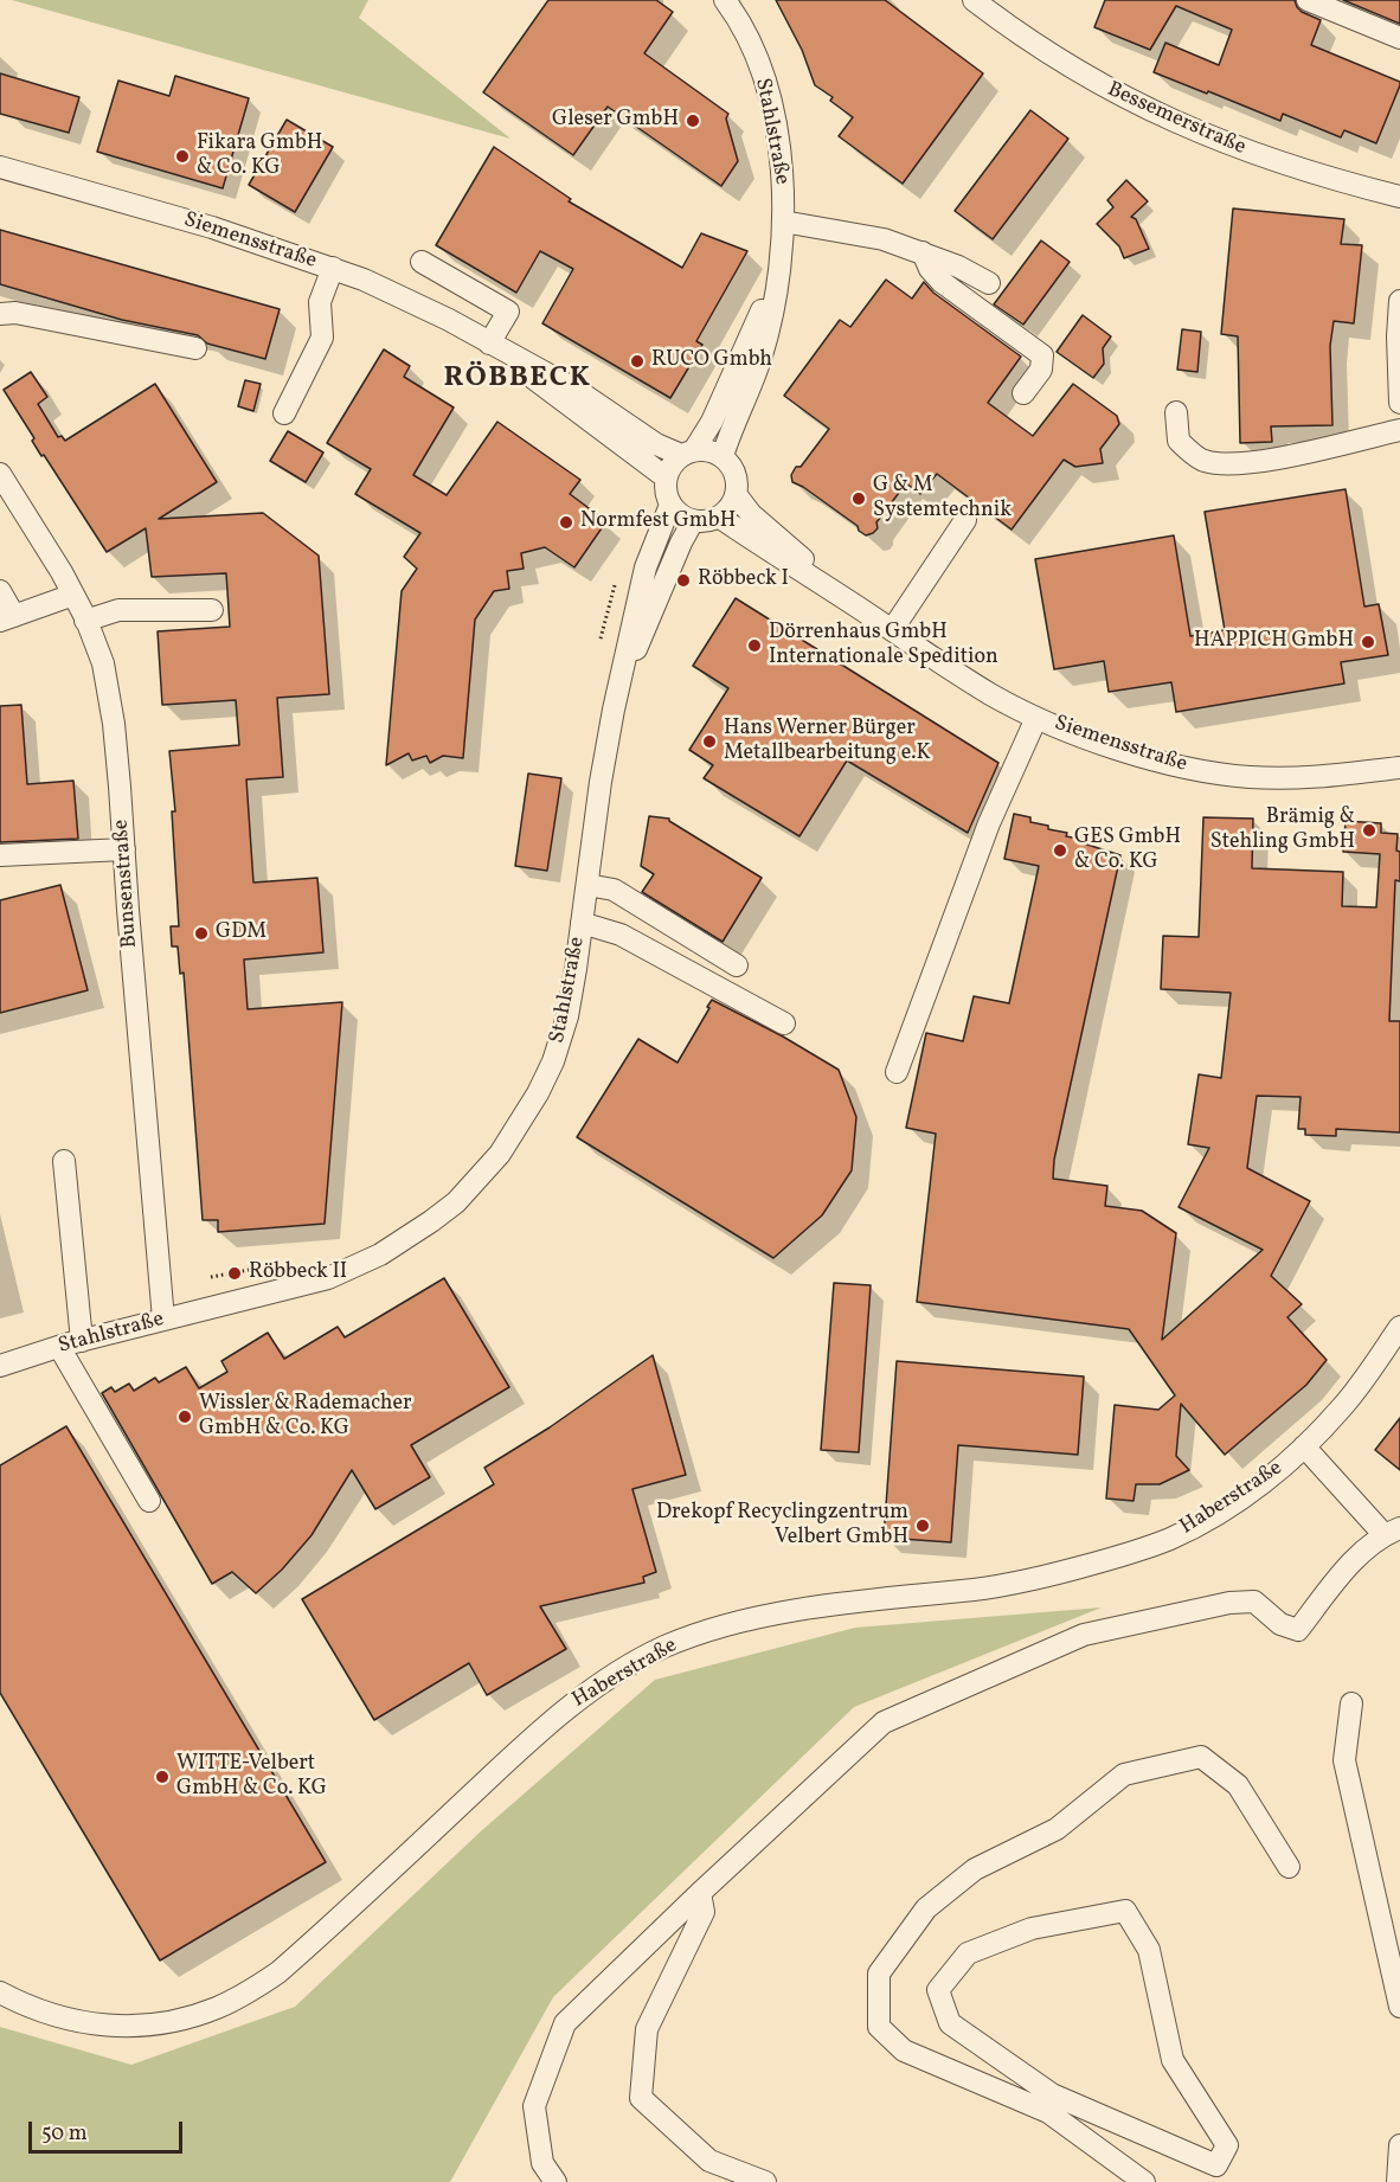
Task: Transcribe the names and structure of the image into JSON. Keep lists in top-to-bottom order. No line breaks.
{"streets":{"street":["Bessemerstraße","Stahlstraße","Siemensstraße","Bunsenstraße","Haberstraße"]},"crossings":[["Stahlstraße","Siemensstraße"],["Stahlstraße","Bunsenstraße"]],"districts":["RÖBBECK"],"places":["Gleser GmbH","Fikara GmbH & Co. KG","RUCO Gmbh","G & M Systemtechnik","Normfest GmbH","Röbbeck I","HAPPICH GmbH","Dörrenhaus GmbH Internationale Spedition","Hans Werner Bürger Metallbearbeitung e.K","Brämig & Stehling GmbH","GES GmbH & Co. KG","GDM","Röbbeck II","Wissler & Rademacher GmbH & Co. KG","Drekopf Recyclingzentrum Velbert GmbH","WITTE-Velbert GmbH & Co. KG"],"scale_bar":"50 m"}
